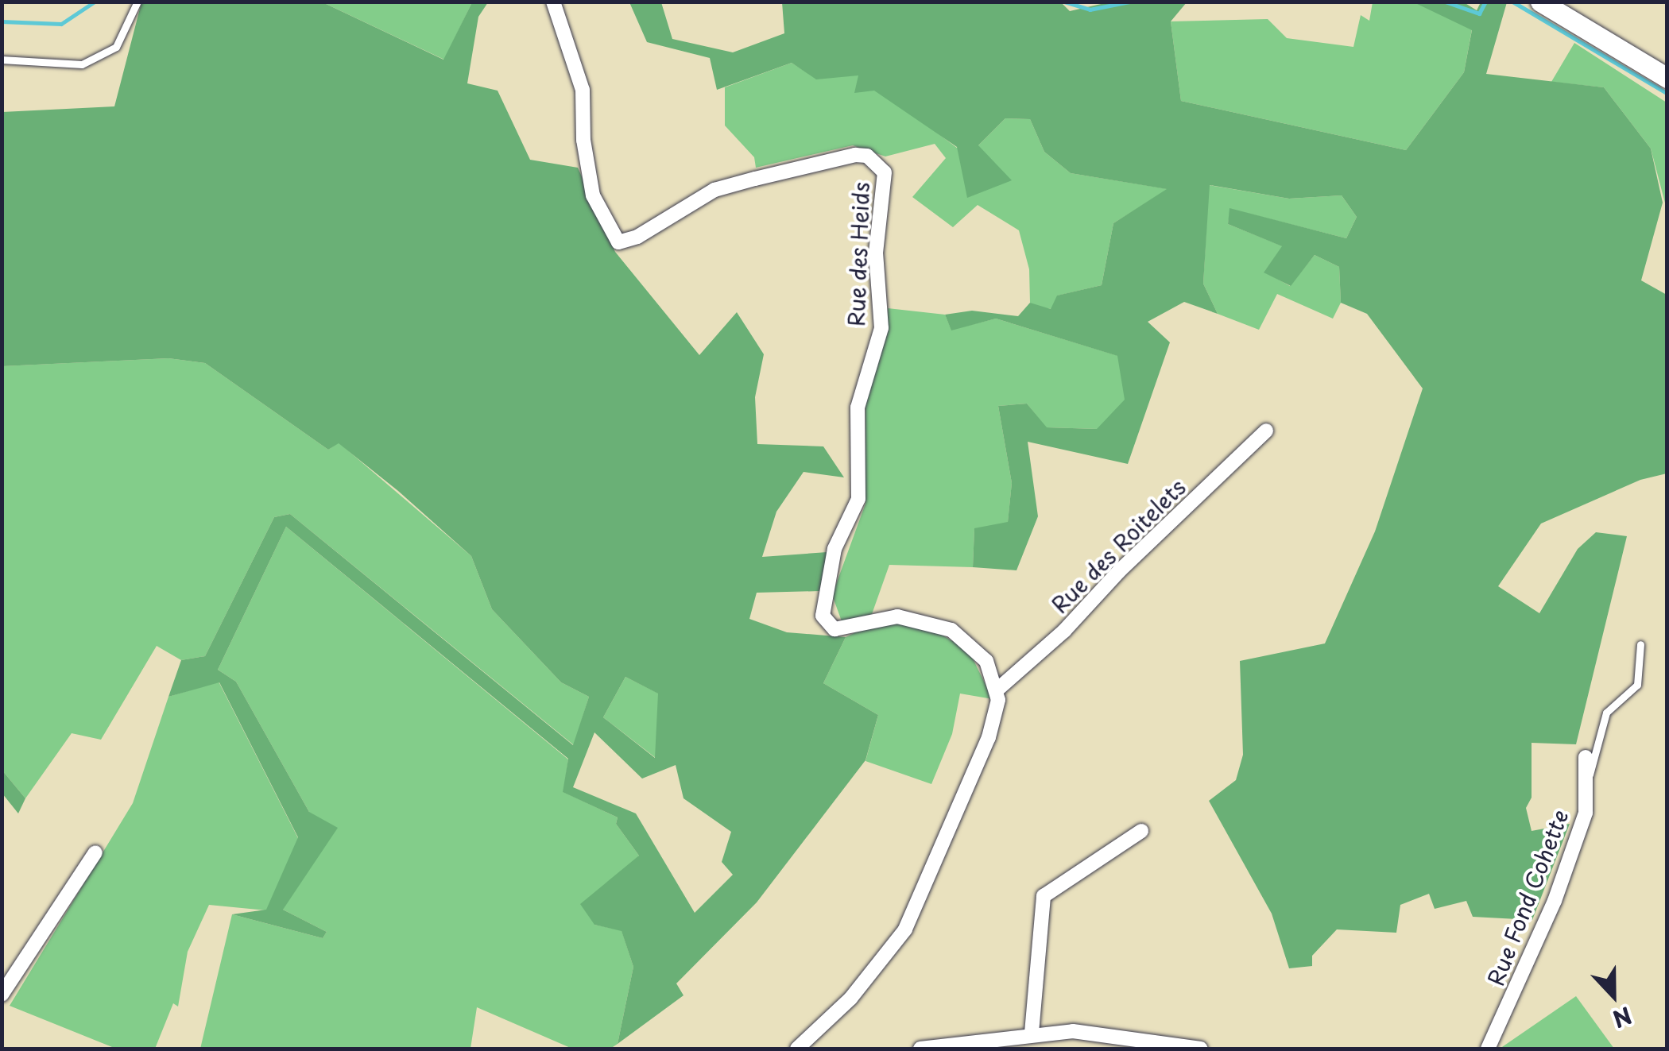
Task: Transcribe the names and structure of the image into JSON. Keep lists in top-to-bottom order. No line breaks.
{"streets":{"street":["Rue des Heids","Rue des Roitelets","Rue Fond Cohette"]},"crossings":[["Rue des Heids","Rue des Roitelets"]],"north":"bottom"}
